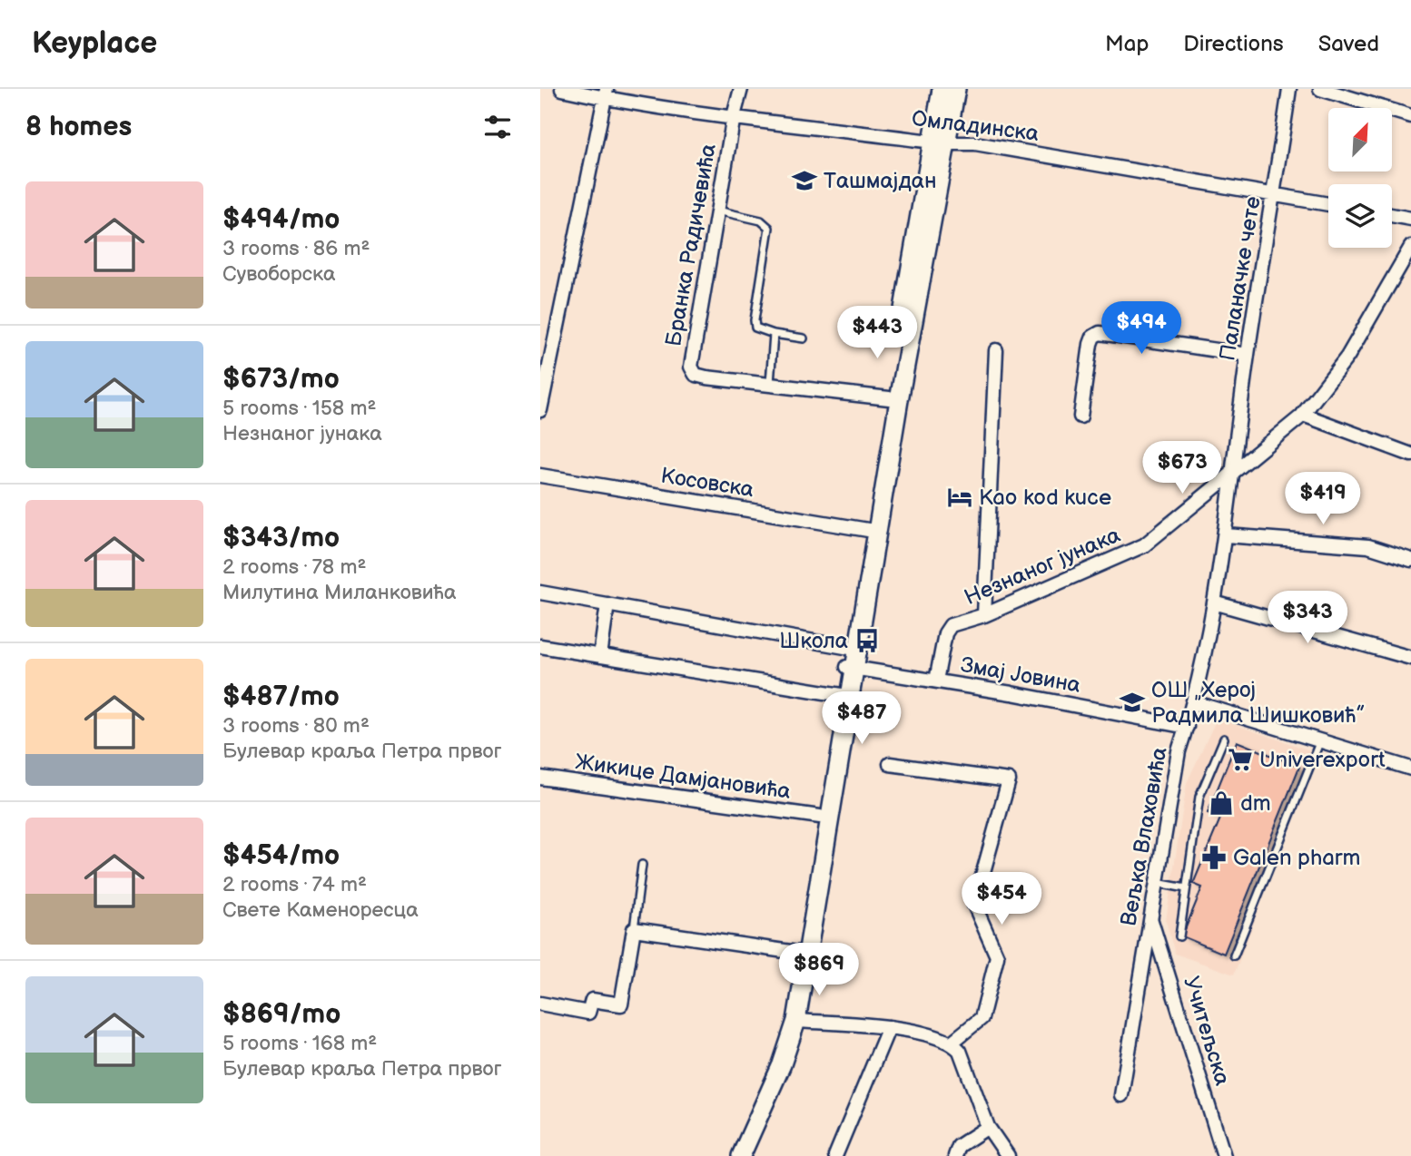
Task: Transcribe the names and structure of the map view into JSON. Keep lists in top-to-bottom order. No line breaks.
{"streets":{"street":["Омладинска","Бранка Радичевића","Паланачке чете","Косовска","Незнаног јунака","Змај Јовина","Жикице Дамјановића","Вељка Влаховића","Учитељска"]},"crossings":[["Омладинска","Бранка Радичевића"],["Омладинска","Паланачке чете"],["Паланачке чете","Незнаног јунака"],["Паланачке чете","Вељка Влаховића"],["Незнаног јунака","Змај Јовина"],["Незнаног јунака","Вељка Влаховића"],["Змај Јовина","Вељка Влаховића"],["Вељка Влаховића","Учитељска"]],"places":{"school or university":["Ташмајдан","ОШ „Херој Радмила Шишковић”"],"hotel":["Kao kod kuce"],"bus stop":["Школа"],"supermarket":["Univerexport"],"shop":["dm"],"pharmacy":["Galen pharm"]},"north":"top right","page":{"header":"Keyplace","nav":["Map","Directions","Saved"],"heading":"8 homes","list":[{"name":"$494/mo","note":"3 rooms · 86 m² · Сувоборска"},{"name":"$673/mo","note":"5 rooms · 158 m² · Незнаног јунака"},{"name":"$343/mo","note":"2 rooms · 78 m² · Милутина Миланковића"},{"name":"$487/mo","note":"3 rooms · 80 m² · Булевар краља Петра првог"},{"name":"$454/mo","note":"2 rooms · 74 m² · Свете Каменоресца"},{"name":"$869/mo","note":"5 rooms · 168 m² · Булевар краља Петра првог"}],"price":["$494","$443","$673","$419","$343","$487","$454","$869"]}}
